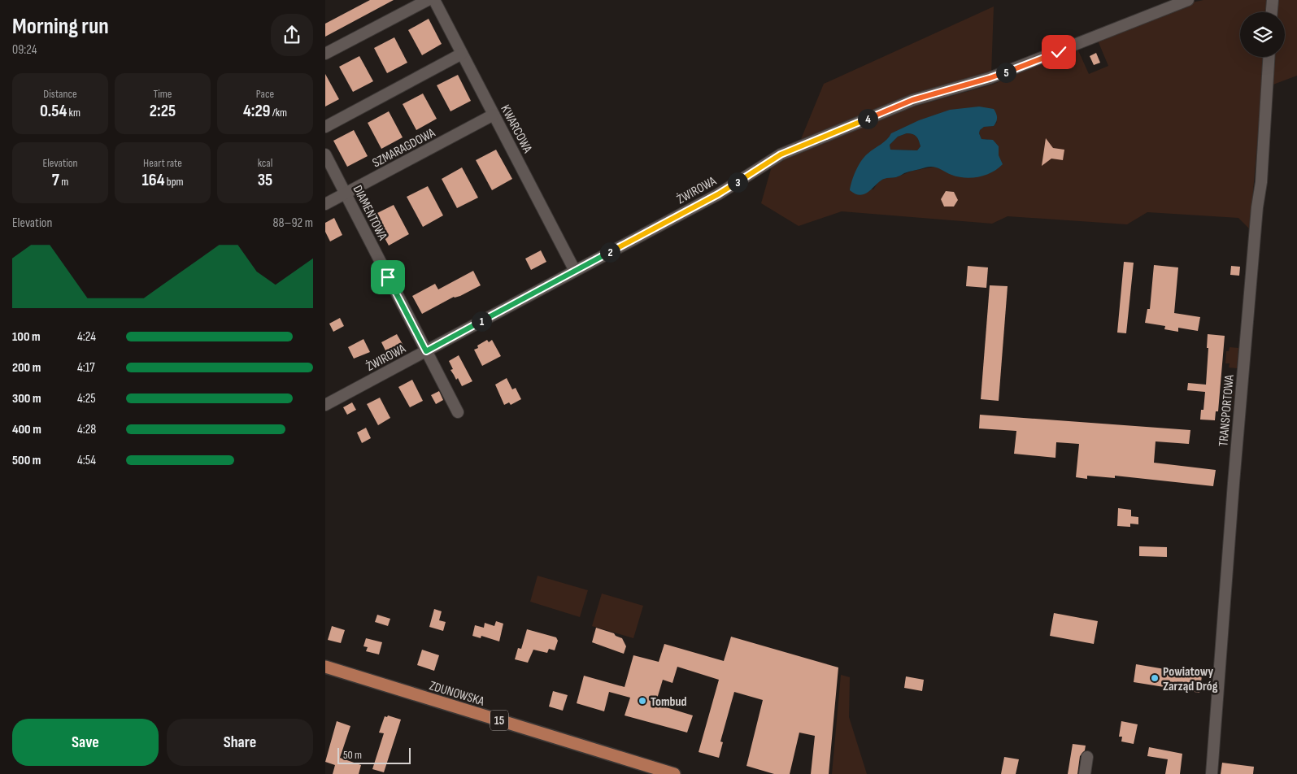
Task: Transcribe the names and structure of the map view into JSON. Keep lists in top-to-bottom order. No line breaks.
{"streets":{"main road":["ZDUNOWSKA","15"],"street":["KWARCOWA","SZMARAGDOWA","ŻWIROWA","DIAMENTOWA","TRANSPORTOWA"]},"crossings":[["KWARCOWA","SZMARAGDOWA"],["KWARCOWA","ŻWIROWA"],["SZMARAGDOWA","DIAMENTOWA"],["ŻWIROWA","DIAMENTOWA"]],"places":["Powiatowy Zarząd Dróg","Tombud"],"scale_bar":"50 m","page":{"heading":["Morning run","09:24"],"pins":["5","4","3","2","1"],"stats":[["Distance","0.54 km"],["Time","2:25"],["Pace","4:29 /km"],["Elevation","7 m"],["Heart rate","164 bpm"],["kcal","35"]],"chart":["Elevation","88–92 m"],"list":[{"name":"100 m","note":"4:24"},{"name":"200 m","note":"4:17"},{"name":"300 m","note":"4:25"},{"name":"400 m","note":"4:28"},{"name":"500 m","note":"4:54"}],"buttons":["Save","Share"],"scale":"50 m"}}
